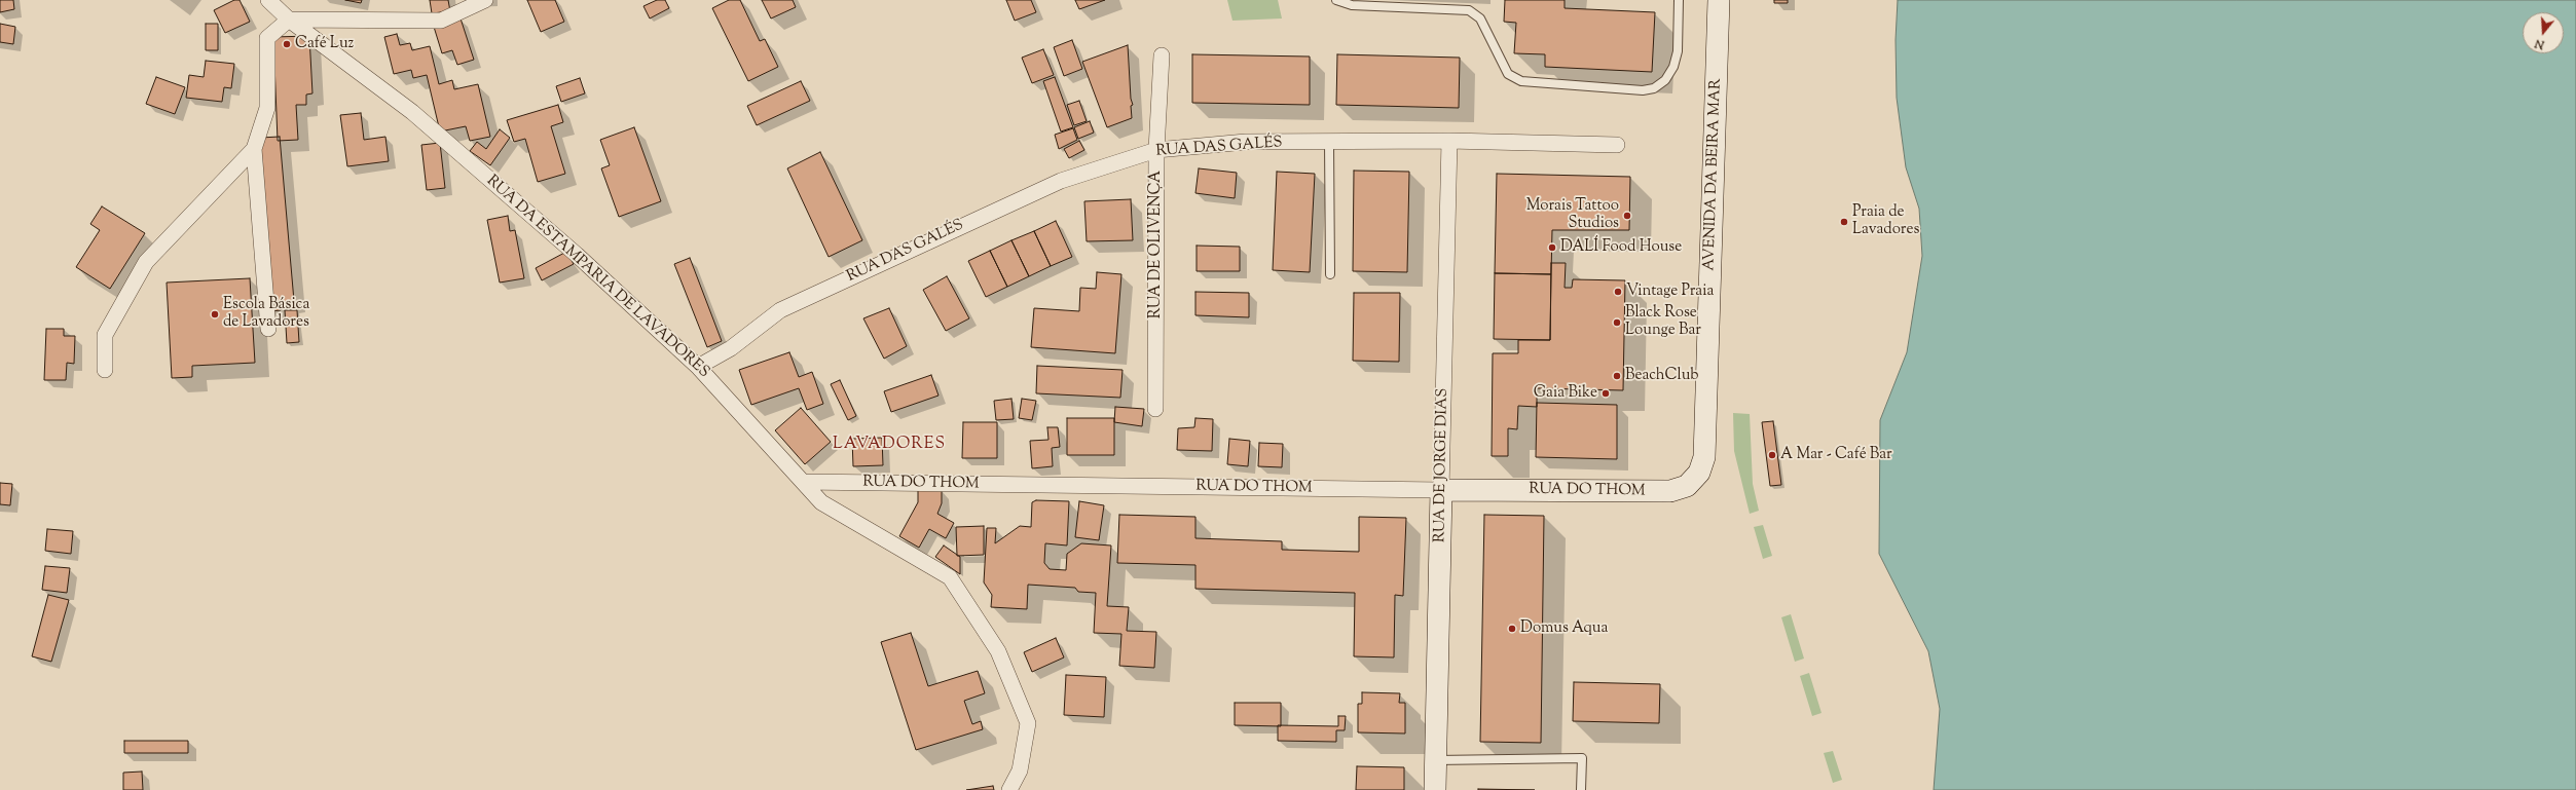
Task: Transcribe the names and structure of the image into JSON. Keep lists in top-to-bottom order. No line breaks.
{"streets":{"main road":["AVENIDA DA BEIRA MAR","RUA DE JORGE DIAS","RUA DO THOM"],"street":["RUA DAS GALÉS","RUA DE OLIVENÇA","RUA DA ESTAMPARIA DE LAVADORES"]},"crossings":[["RUA DAS GALÉS","RUA DE OLIVENÇA"],["RUA DAS GALÉS","RUA DA ESTAMPARIA DE LAVADORES"],["RUA DAS GALÉS","RUA DE JORGE DIAS"],["AVENIDA DA BEIRA MAR","RUA DO THOM"],["RUA DA ESTAMPARIA DE LAVADORES","RUA DO THOM"],["RUA DE JORGE DIAS","RUA DO THOM"]],"districts":["LAVADORES"],"places":["Café Luz","Morais Tattoo Studios","Praia de Lavadores","DALÍ Food House","Vintage Praia","Escola Básica de Lavadores","Black Rose Lounge Bar","BeachClub","Gaia Bike","A Mar - Café Bar","Domus Aqua"],"north":"bottom"}
